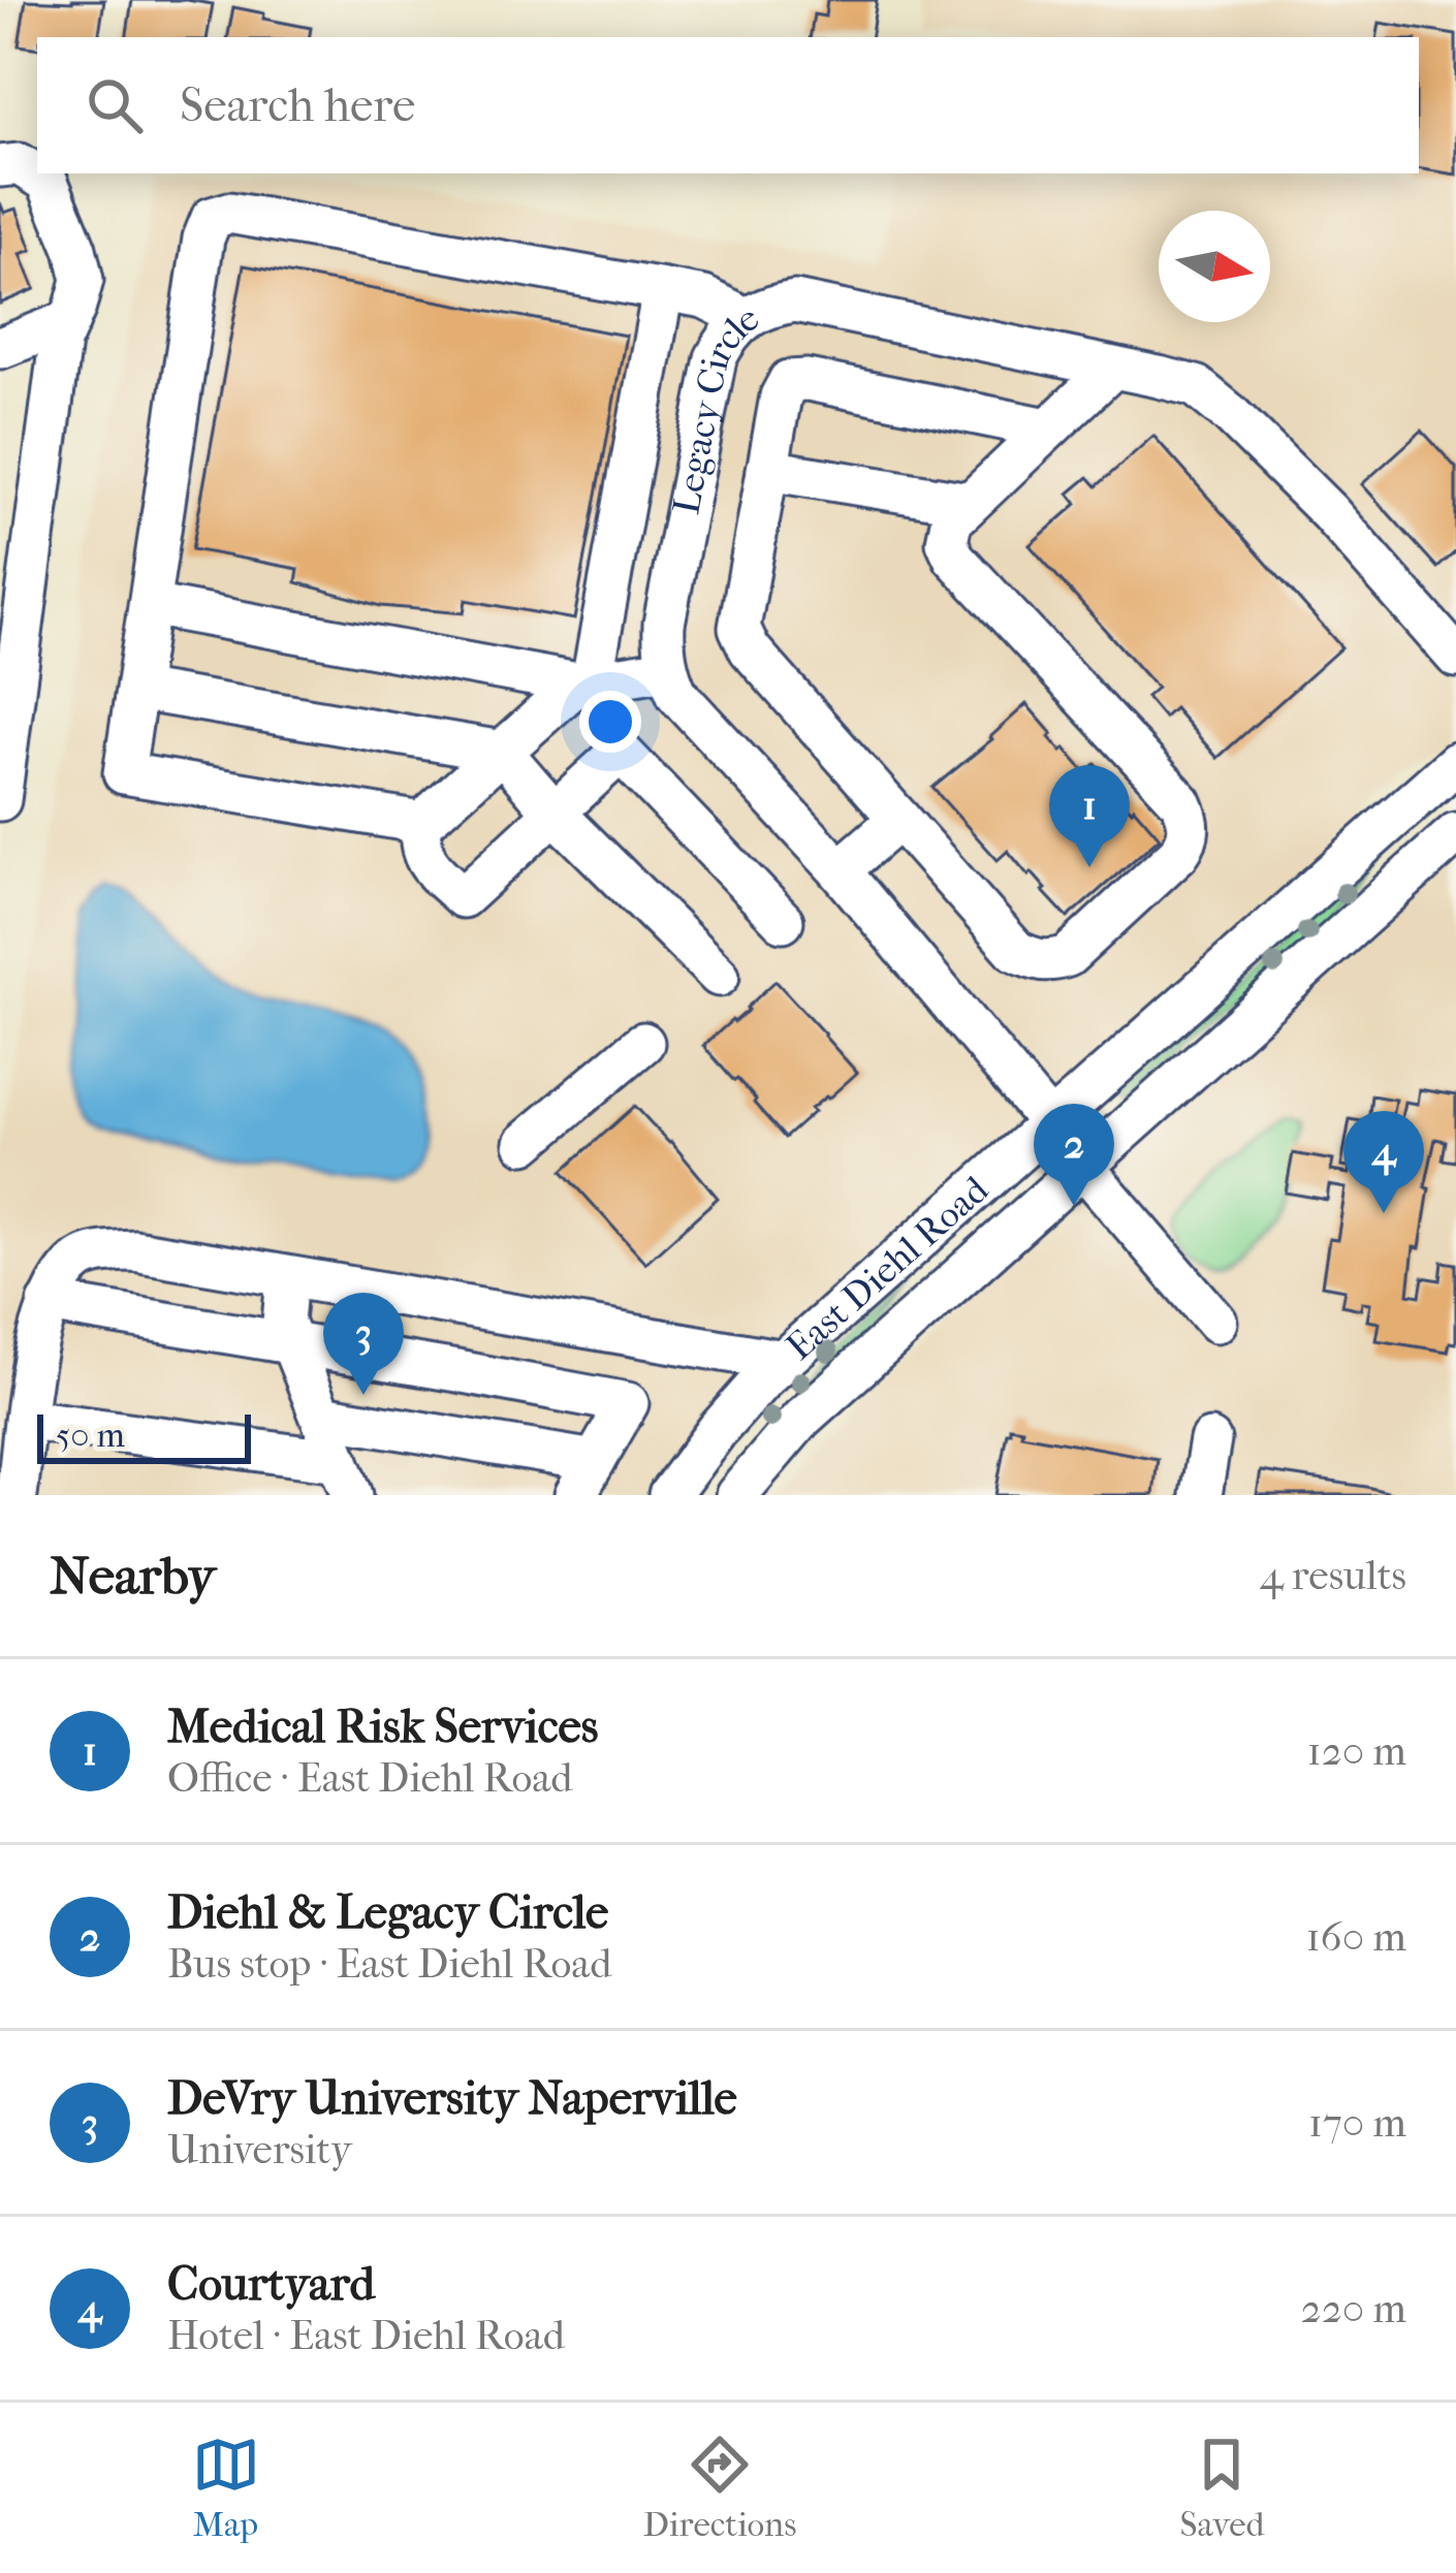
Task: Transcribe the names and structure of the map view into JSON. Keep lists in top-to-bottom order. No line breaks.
{"streets":{"street":["Legacy Circle","East Diehl Road"]},"scale_bar":"50 m","north":"right","page":{"search":"Search here","pins":["1","2","4","3"],"scale":"50 m","heading":["Nearby","4 results"],"list":[{"mark":"1","name":"Medical Risk Services","note":"Office · East Diehl Road","value":"120 m"},{"mark":"2","name":"Diehl & Legacy Circle","note":"Bus stop · East Diehl Road","value":"160 m"},{"mark":"3","name":"DeVry University Naperville","note":"University","value":"170 m"},{"mark":"4","name":"Courtyard","note":"Hotel · East Diehl Road","value":"220 m"}],"nav":["Map","Directions","Saved"]}}
